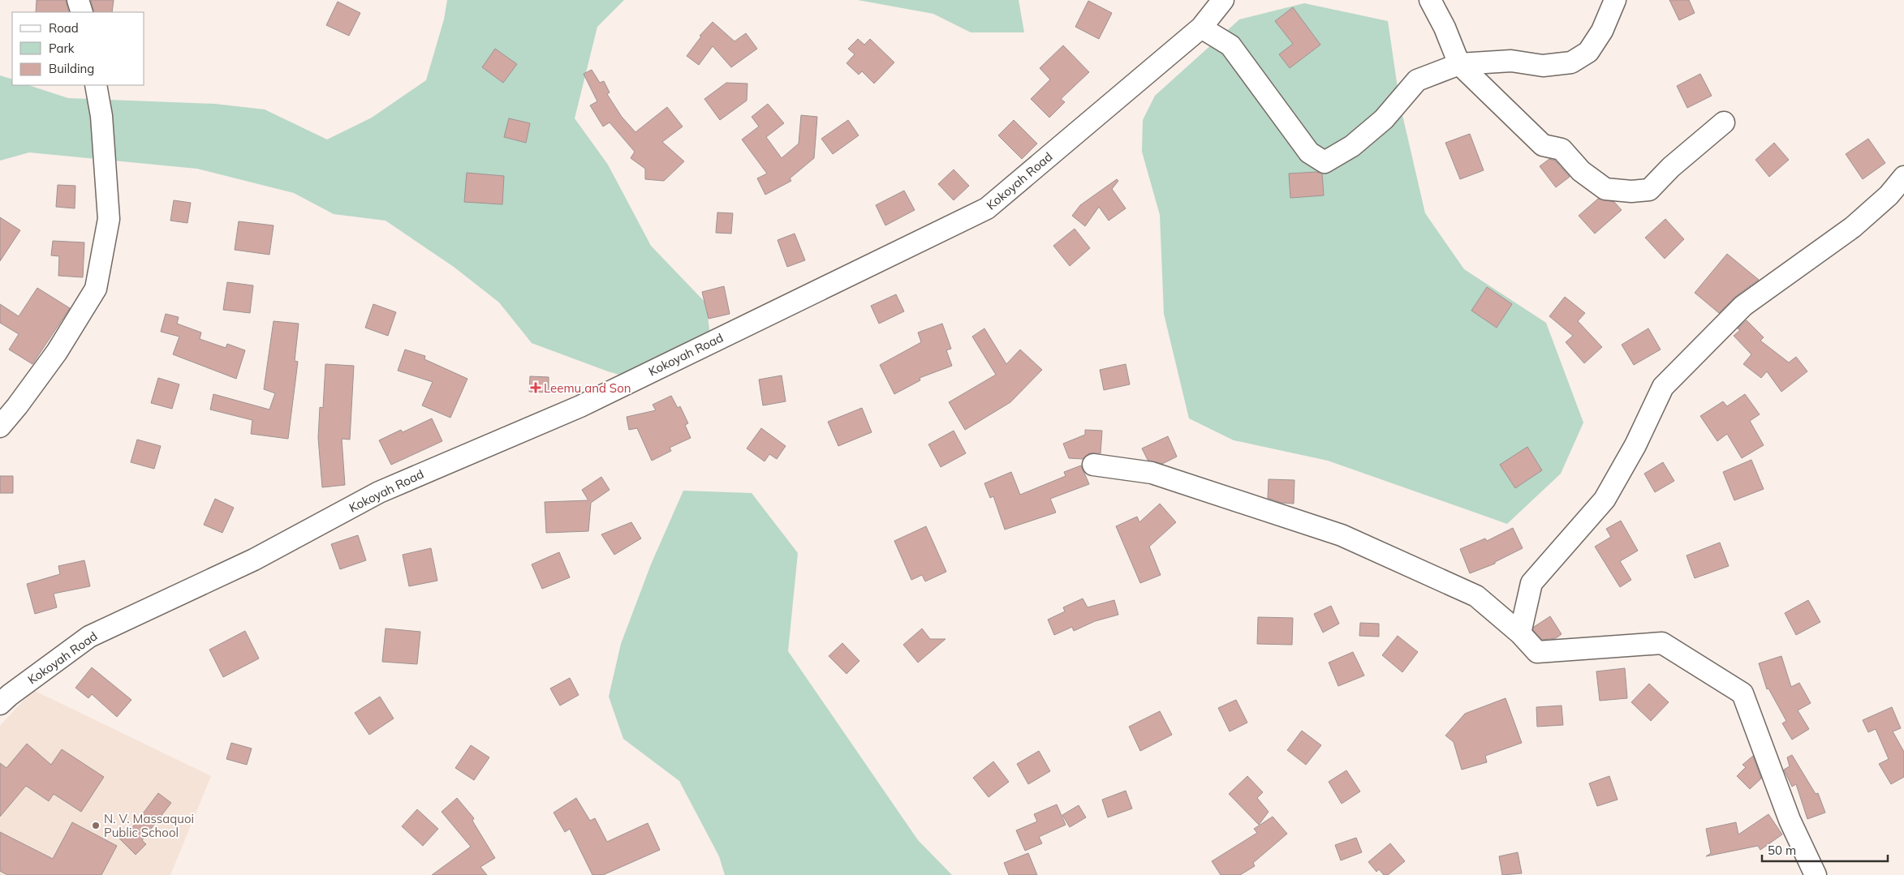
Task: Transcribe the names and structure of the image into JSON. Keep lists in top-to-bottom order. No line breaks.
{"streets":{"street":["Kokoyah Road"]},"places":{"health":["Leemu and Son"],"other":["N. V. Massaquoi Public School"]},"legend":["Road","Park","Building"],"scale_bar":"50 m"}
